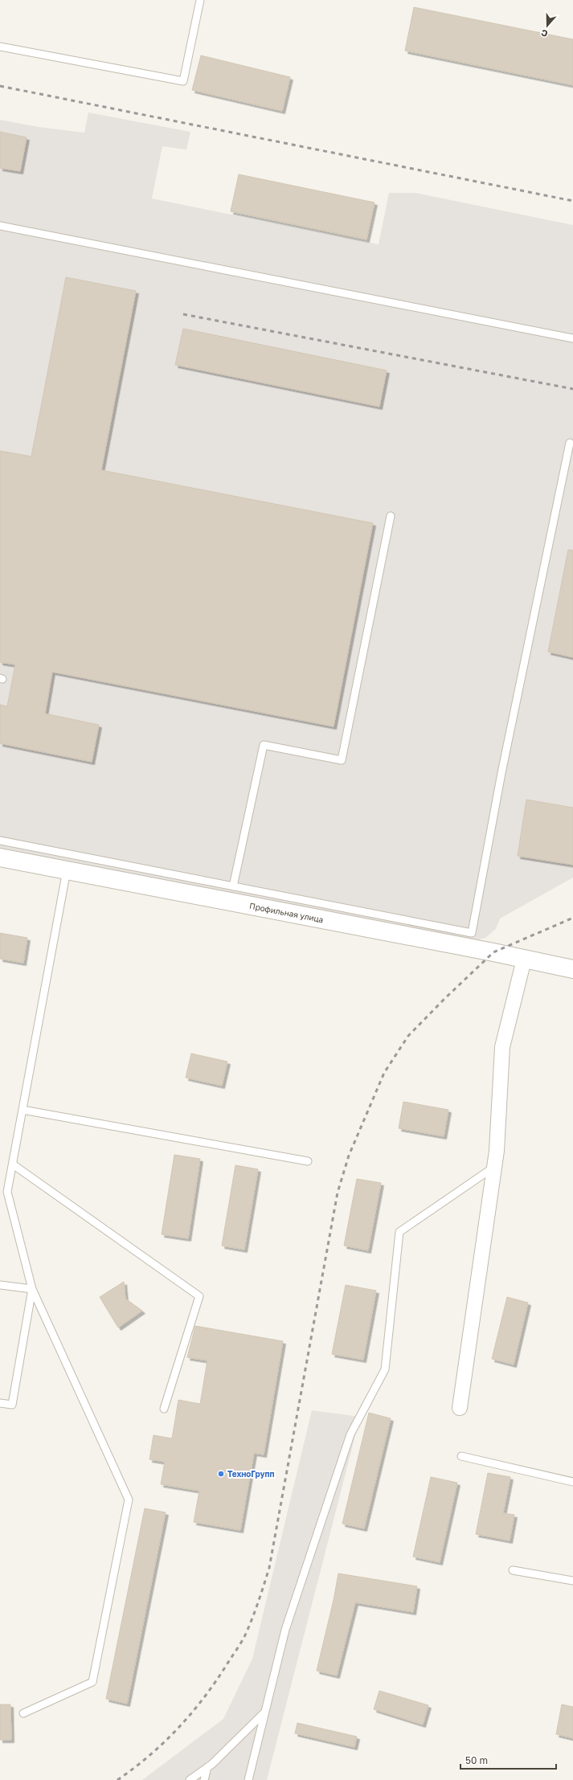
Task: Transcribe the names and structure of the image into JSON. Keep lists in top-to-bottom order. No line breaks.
{"streets":{"street":["Профильная улица"]},"places":["ТехноГрупп"],"scale_bar":"50 m","north":"bottom"}
